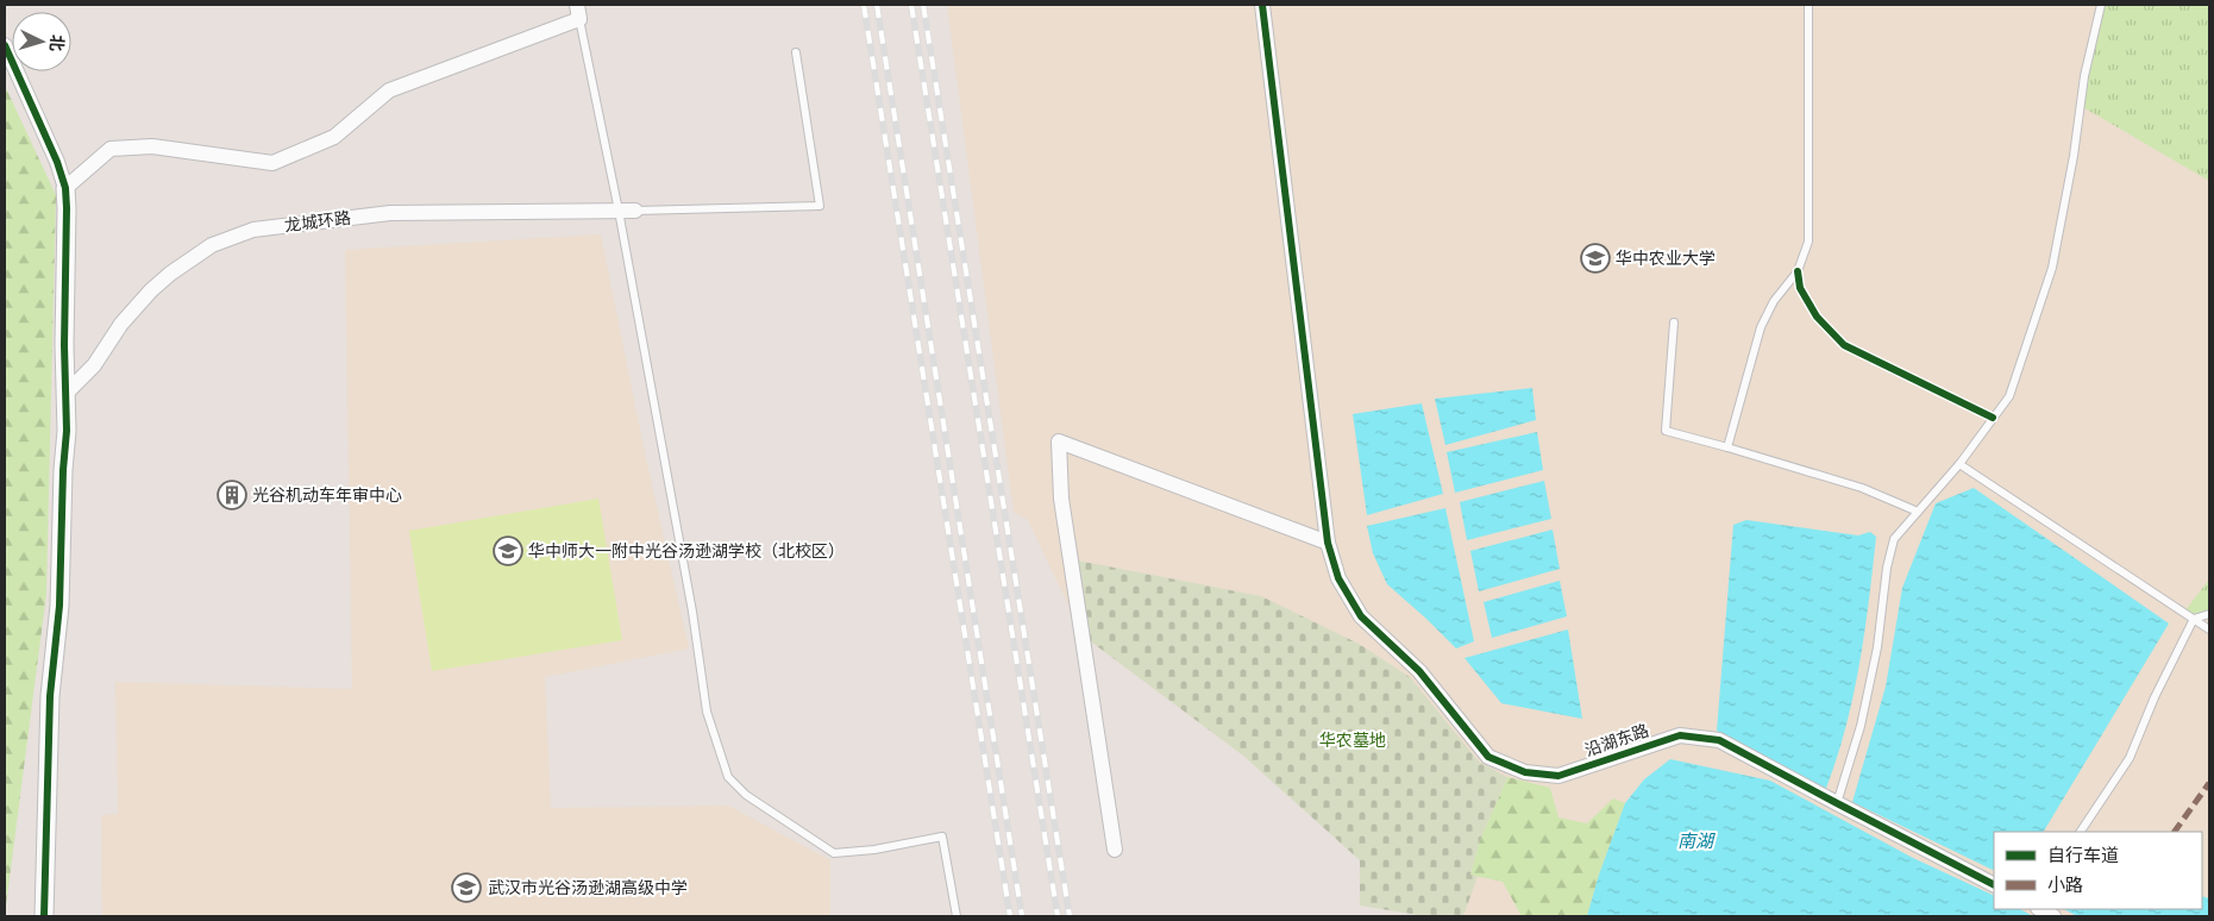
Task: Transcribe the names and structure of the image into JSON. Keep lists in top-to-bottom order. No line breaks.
{"streets":{"street":["龙城环路","沿湖东路"]},"water":["南湖"],"parks":["华农墓地"],"places":{"school or university":["华中农业大学","华中师大一附中光谷汤逊湖学校（北校区）","武汉市光谷汤逊湖高级中学"],"building":["光谷机动车年审中心"]},"legend":["自行车道","小路"],"north":"right"}
